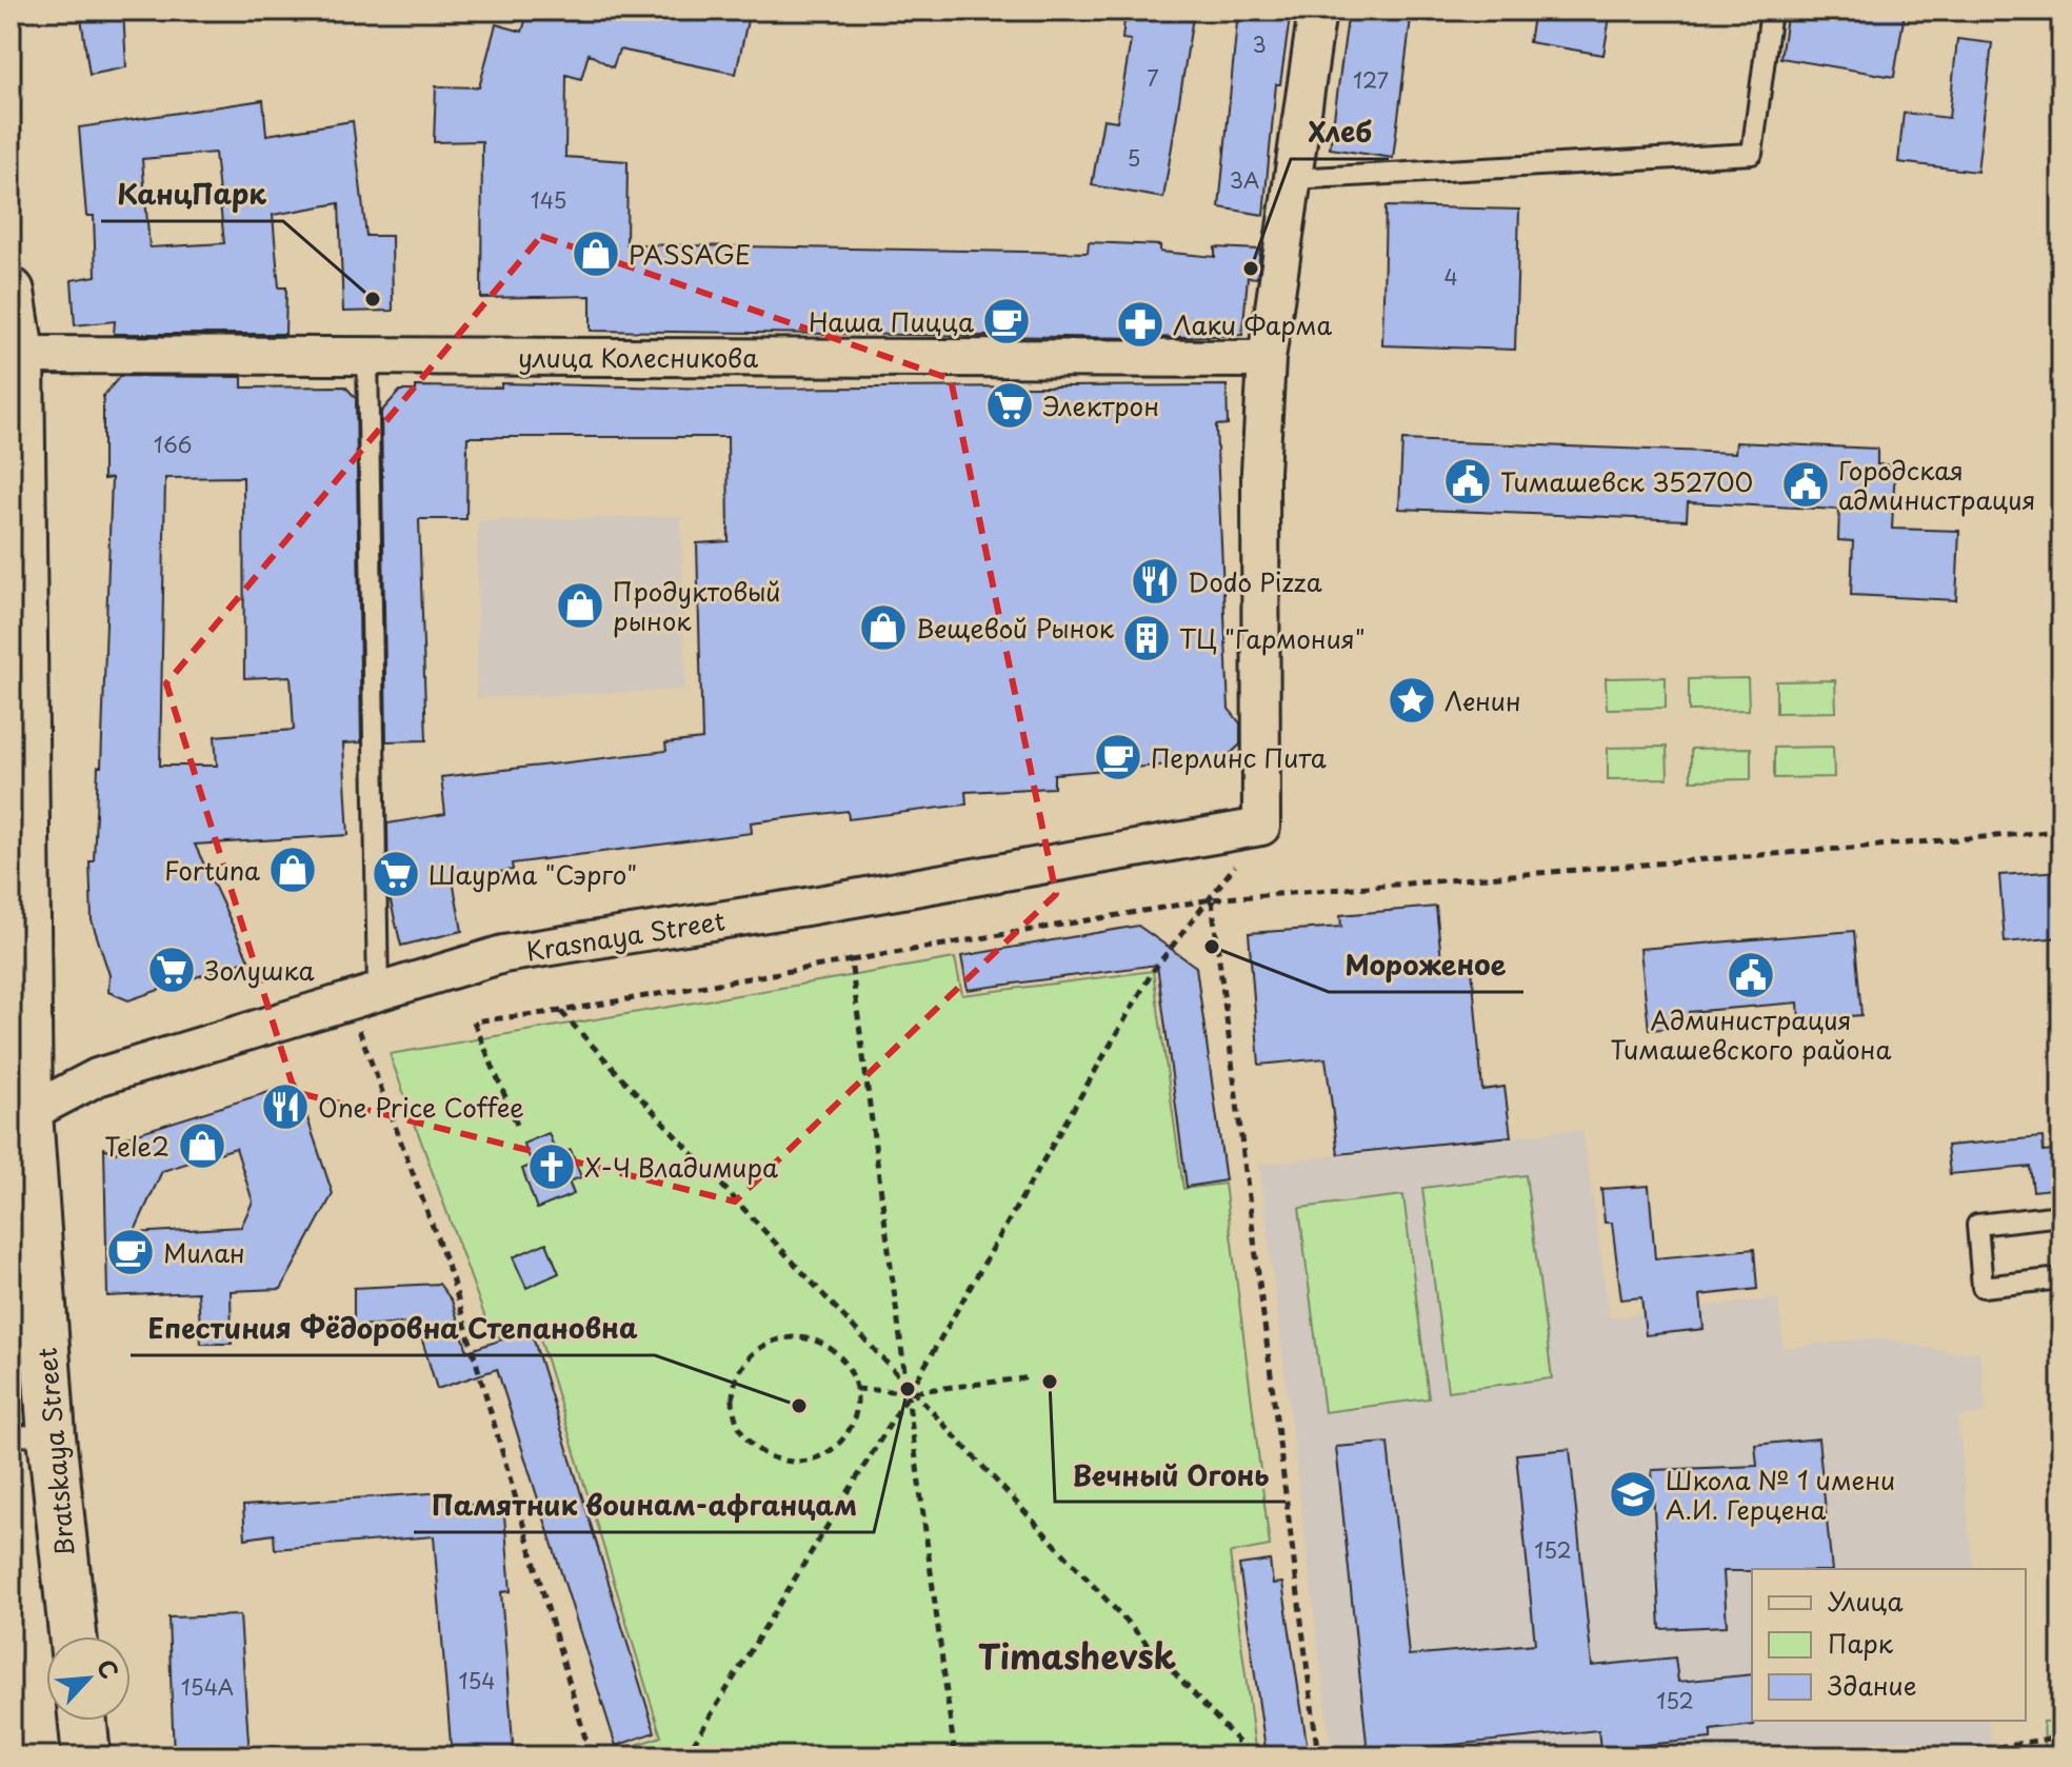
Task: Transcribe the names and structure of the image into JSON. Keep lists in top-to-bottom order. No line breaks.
{"streets":{"main road":["Bratskaya Street"],"street":["улица Колесникова","Krasnaya Street"]},"crossings":[["улица Колесникова","Bratskaya Street"],["Krasnaya Street","Bratskaya Street"]],"districts":["Timashevsk"],"places":{"shop":["PASSAGE","Продуктовый рынок","Вещевой Рынок","Fortuna","Tele2"],"other":["Хлеб","КанцПарк","Мороженое","Вечный Огонь","Памятник воинам-афганцам","Епестиния Фёдоровна Степановна"],"cafe":["Наша Пицца","Перлинс Пита","Милан"],"pharmacy":["Лаки Фарма"],"supermarket":["Электрон","Шаурма \"Сэрго\"","Золушка"],"public building":["Тимашевск 352700","Городская администрация","Администрация Тимашевского района"],"restaurant":["Dodo Pizza","One Price Coffee"],"building":["ТЦ \"Гармония\""],"place":["Ленин"],"church":["Х-Ч Владимира"],"school or university":["Школа № 1 имени А.И. Герцена"]},"house_numbers":["3","7","127","5","3А","145","4","166","152","154","154А","152"],"legend":["Улица","Парк","Здание"],"north":"top right"}
